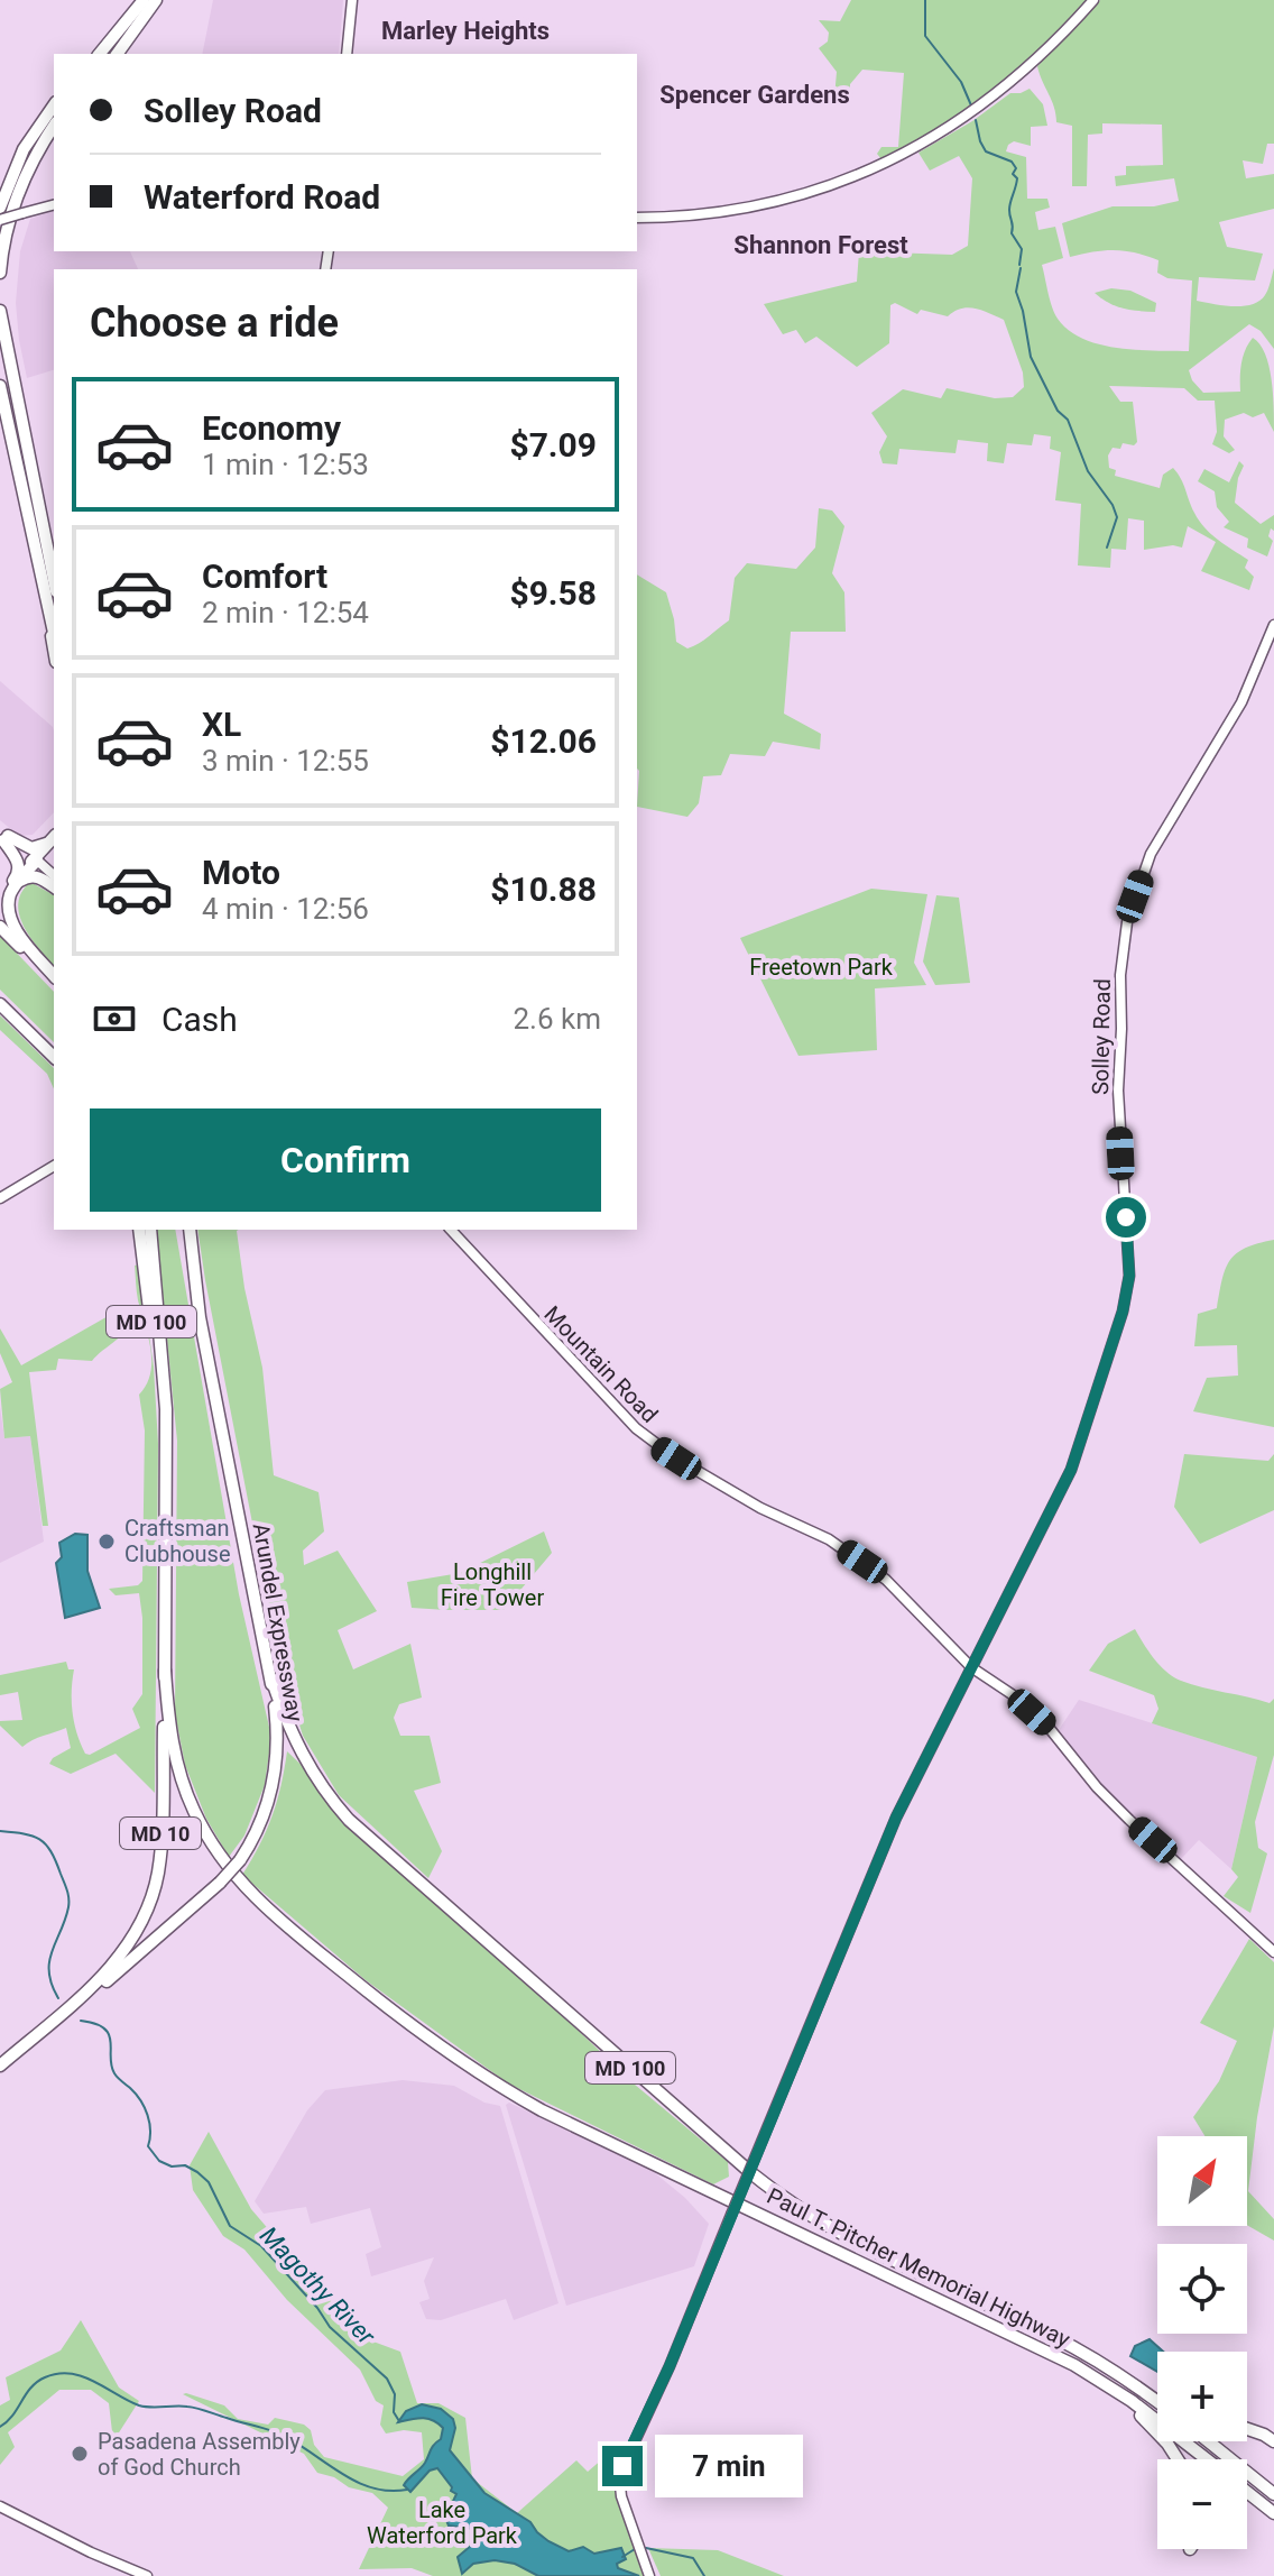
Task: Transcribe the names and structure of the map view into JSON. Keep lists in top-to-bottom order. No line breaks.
{"streets":{"highway":["MD 100","Arundel Expressway","MD 10","Paul T. Pitcher Memorial Highway"],"main road":["Solley Road","Mountain Road"]},"crossings":[["Solley Road","Mountain Road"],["MD 100","Arundel Expressway"],["MD 100","MD 10"],["Arundel Expressway","Paul T. Pitcher Memorial Highway"],["MD 10","Paul T. Pitcher Memorial Highway"]],"districts":["Marley Heights","Spencer Gardens","Shannon Forest"],"water":["Magothy River"],"parks":["Freetown Park","Longhill Fire Tower","Lake Waterford Park"],"places":["Craftsman Clubhouse","Pasadena Assembly of God Church"],"north":"top right","page":{"banner":["Solley Road","Waterford Road"],"heading":"Choose a ride","list":[{"name":"Economy","note":"1 min · 12:53","value":"$7.09"},{"name":"Comfort","note":"2 min · 12:54","value":"$9.58"},{"name":"XL","note":"3 min · 12:55","value":"$12.06"},{"name":"Moto","note":"4 min · 12:56","value":"$10.88"}],"pay":["Cash","2.6 km"],"buttons":"Confirm","map_buttons":["+","−"],"bubble":"7 min"}}
